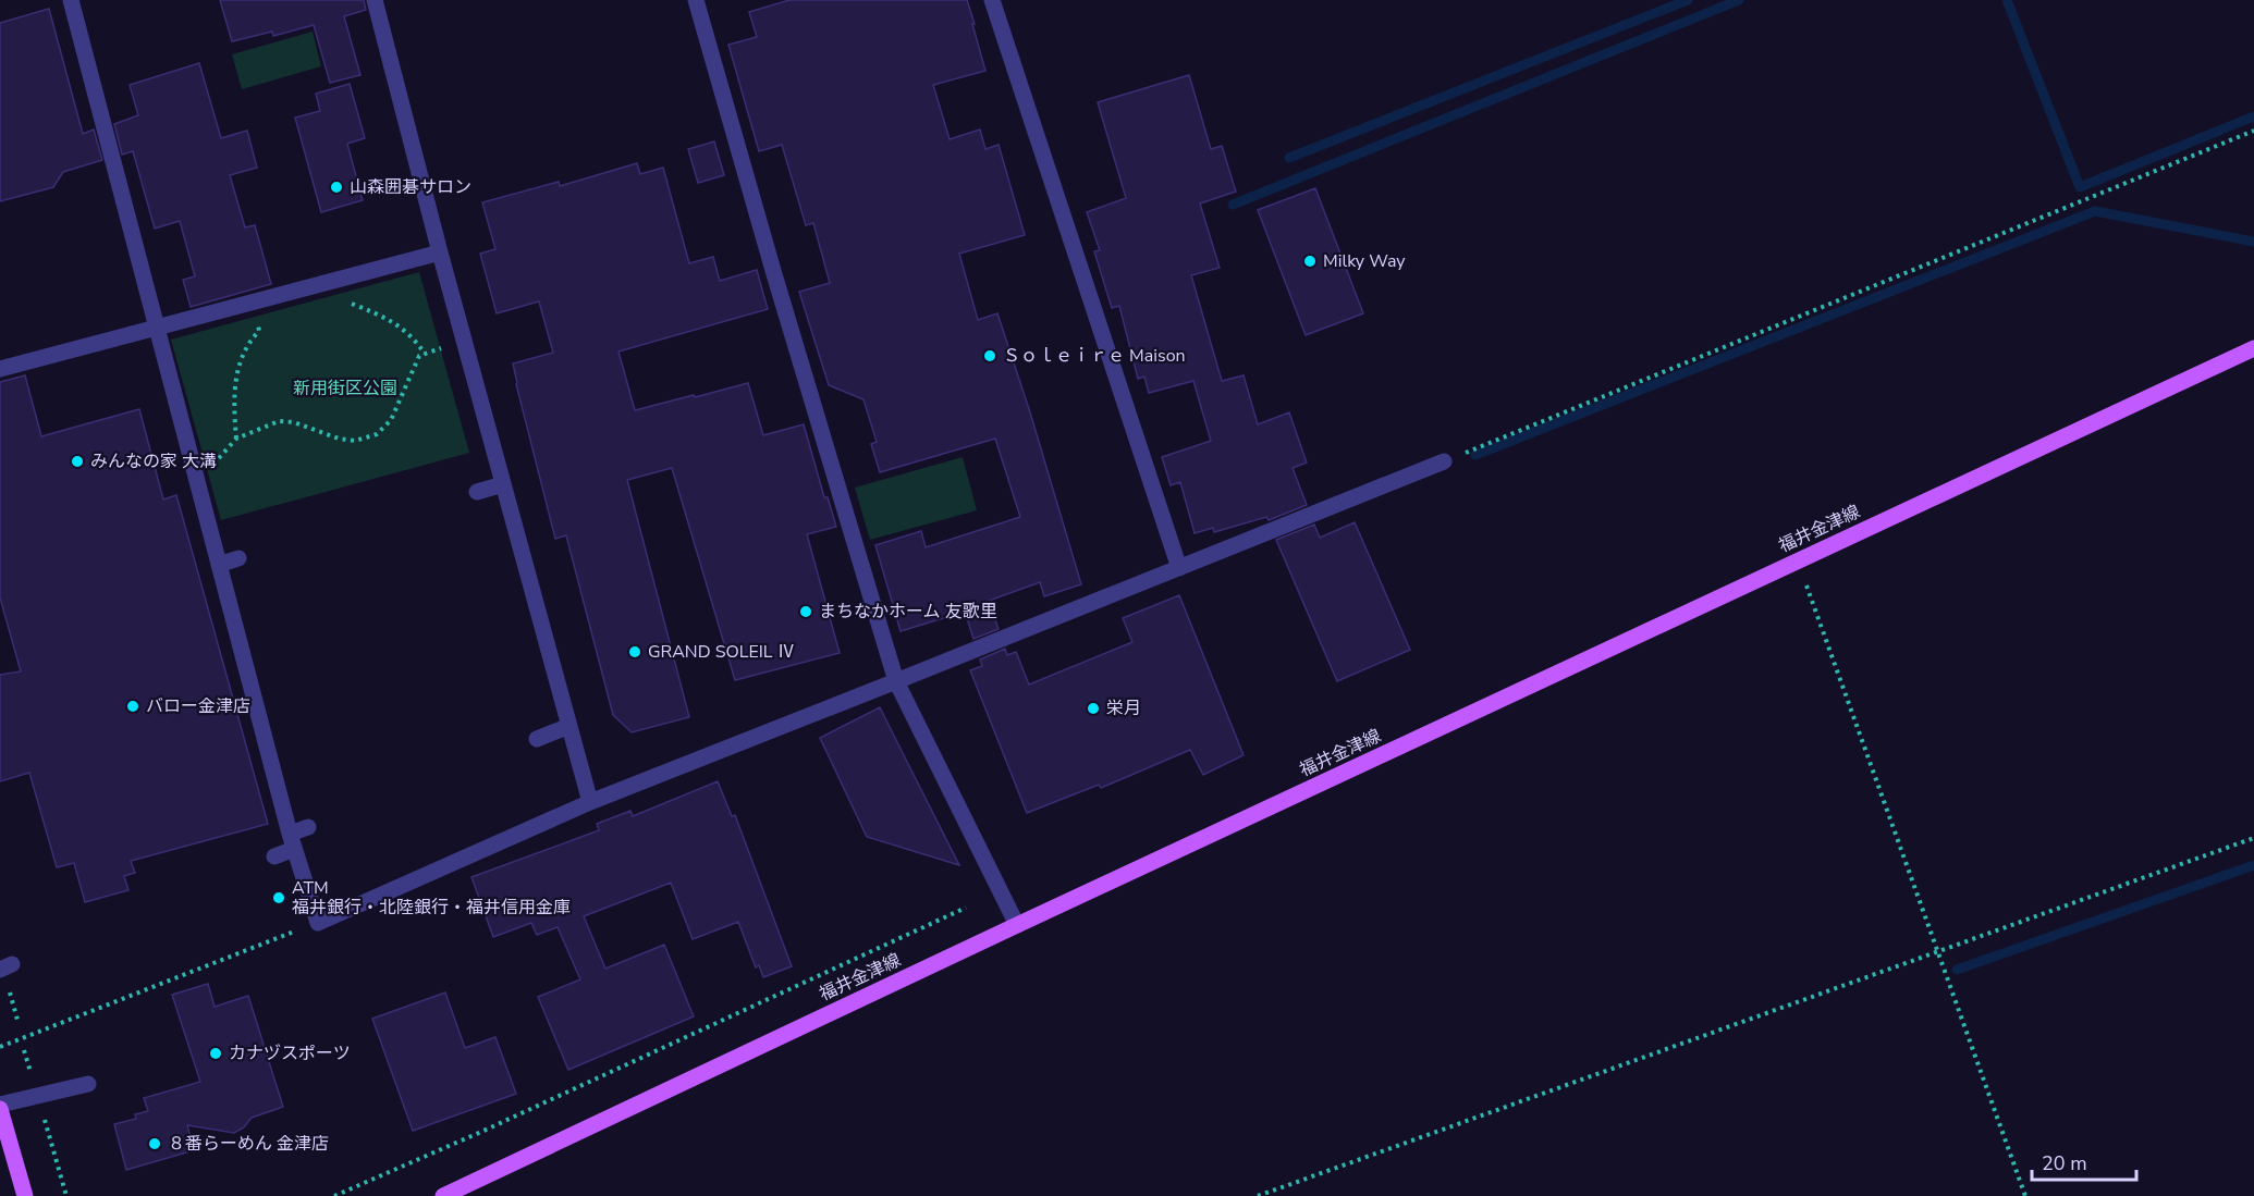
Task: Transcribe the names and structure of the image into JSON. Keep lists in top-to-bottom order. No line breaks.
{"streets":{"main road":["福井金津線"]},"parks":["新用街区公園"],"places":["山森囲碁サロン","Milky Way","Ｓｏｌｅｉｒｅ Maison","みんなの家 大溝","まちなかホーム 友歌里","GRAND SOLEIL Ⅳ","バロー金津店","栄月","ATM 福井銀行・北陸銀行・福井信用金庫","カナヅスポーツ","８番らーめん 金津店"],"scale_bar":"20 m"}
